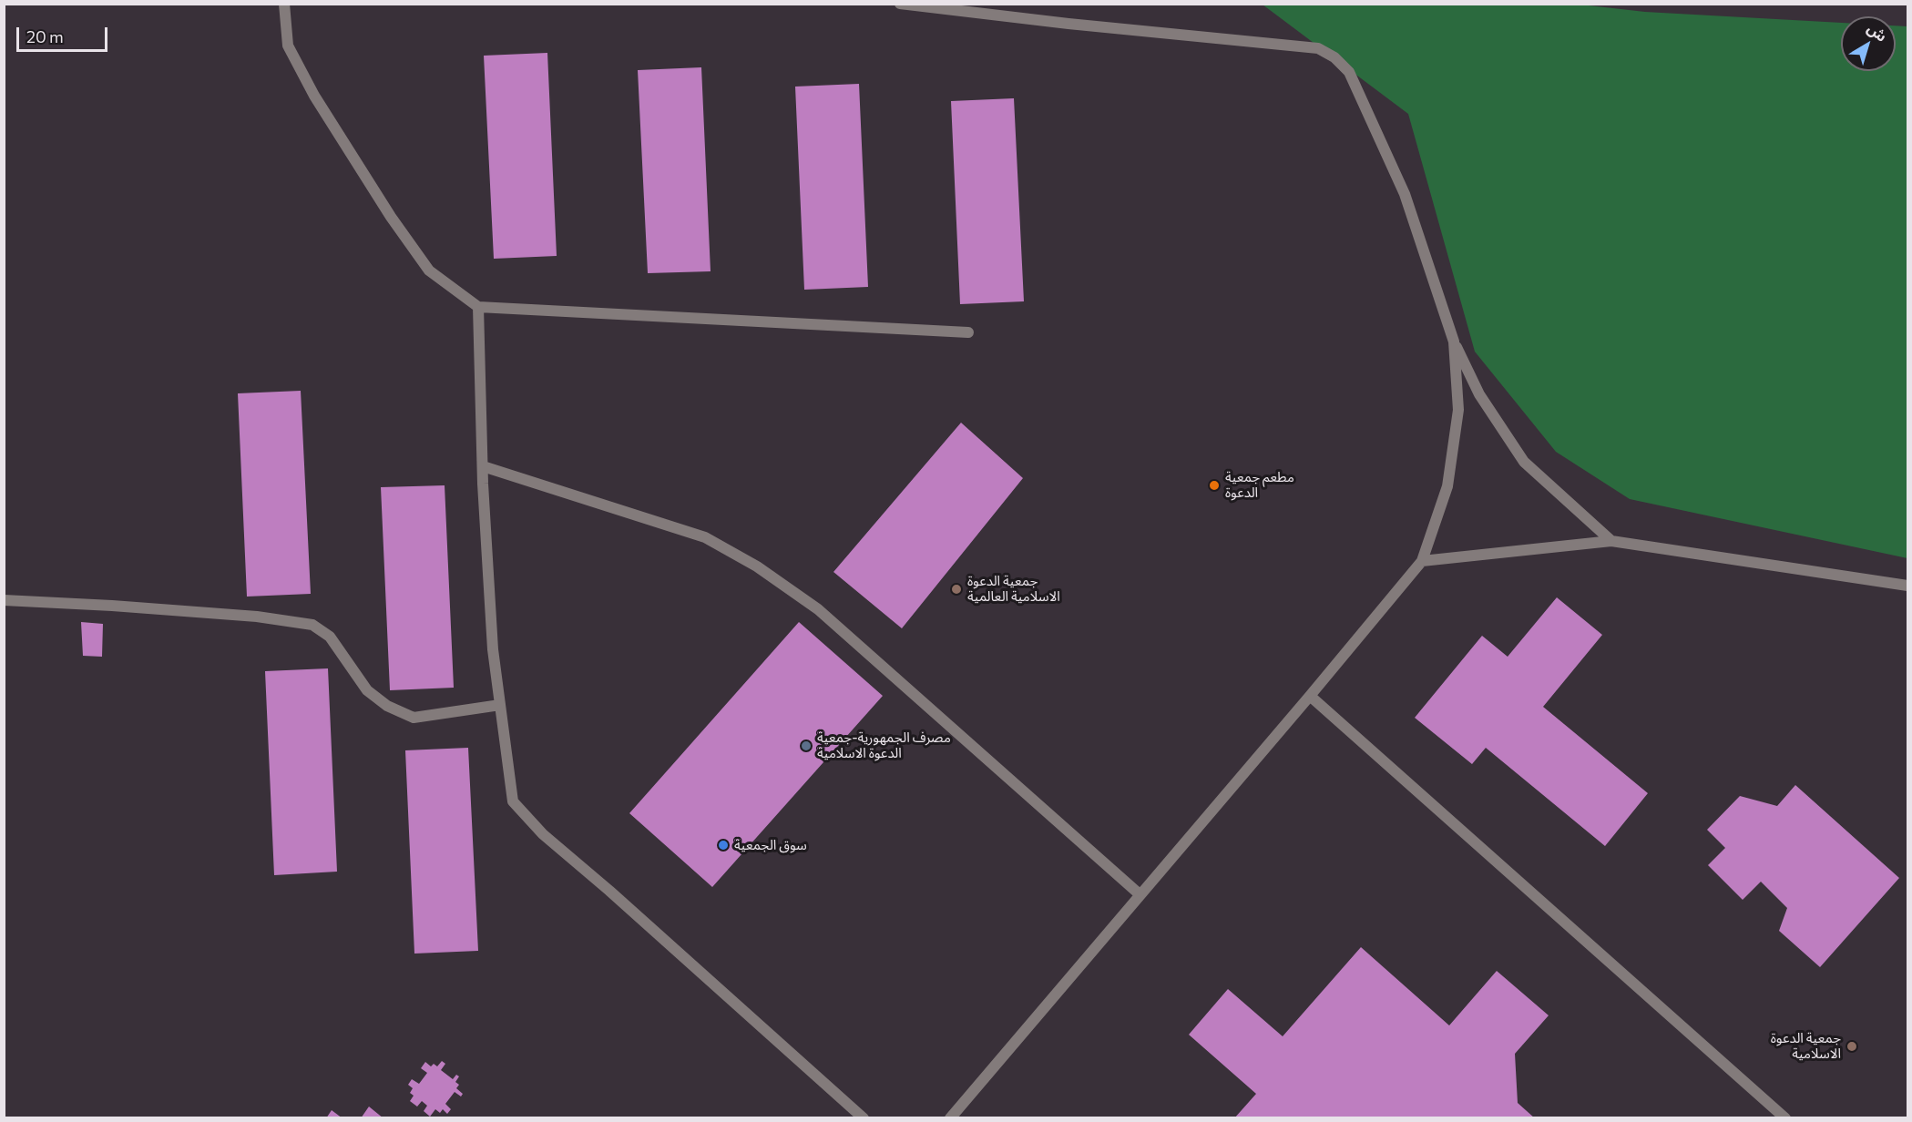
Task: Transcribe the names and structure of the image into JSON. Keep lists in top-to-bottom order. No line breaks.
{"places":["مطعم جمعية الدعوة","جمعية الدعوة الاسلامية العالمية","مصرف الجمهورية-جمعية الدعوة الاسلامية","سوق الجمعية","جمعية الدعوة الاسلامية"],"scale_bar":"20 m","north":"top right"}
